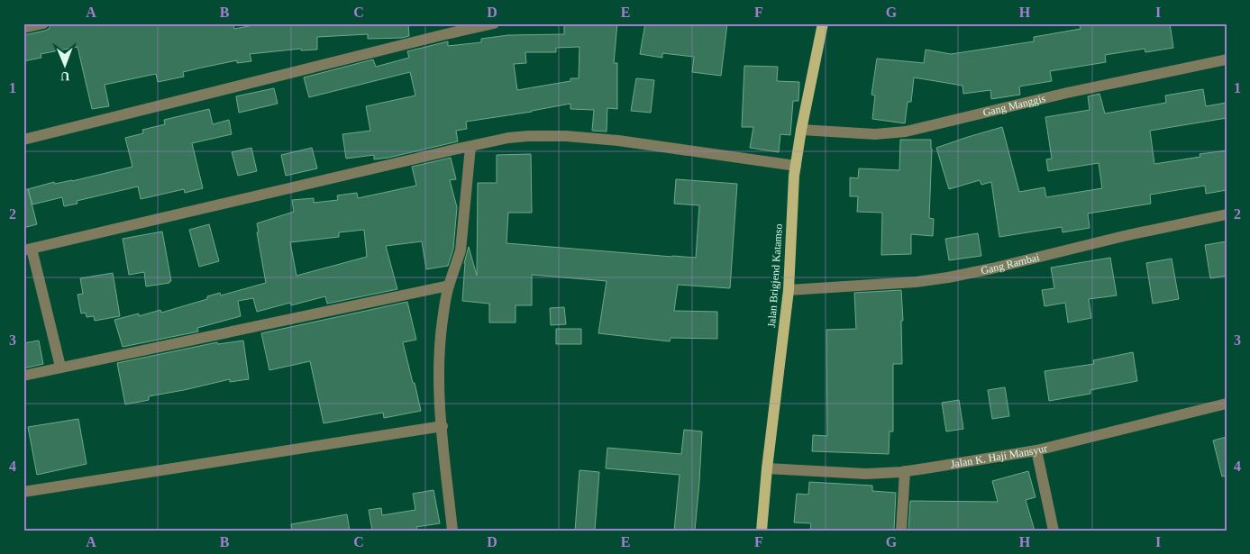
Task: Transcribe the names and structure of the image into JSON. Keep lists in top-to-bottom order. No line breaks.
{"streets":{"main road":["Jalan Brigjend Katamso"],"street":["Gang Manggis","Gang Rambai","Jalan K. Haji Mansyur"]},"crossings":[["Gang Manggis","Jalan Brigjend Katamso"],["Gang Rambai","Jalan Brigjend Katamso"],["Jalan Brigjend Katamso","Jalan K. Haji Mansyur"]],"north":"bottom","grid":{"columns":["A","B","C","D","E","F","G","H","I"],"rows":["1","2","3","4"]}}
